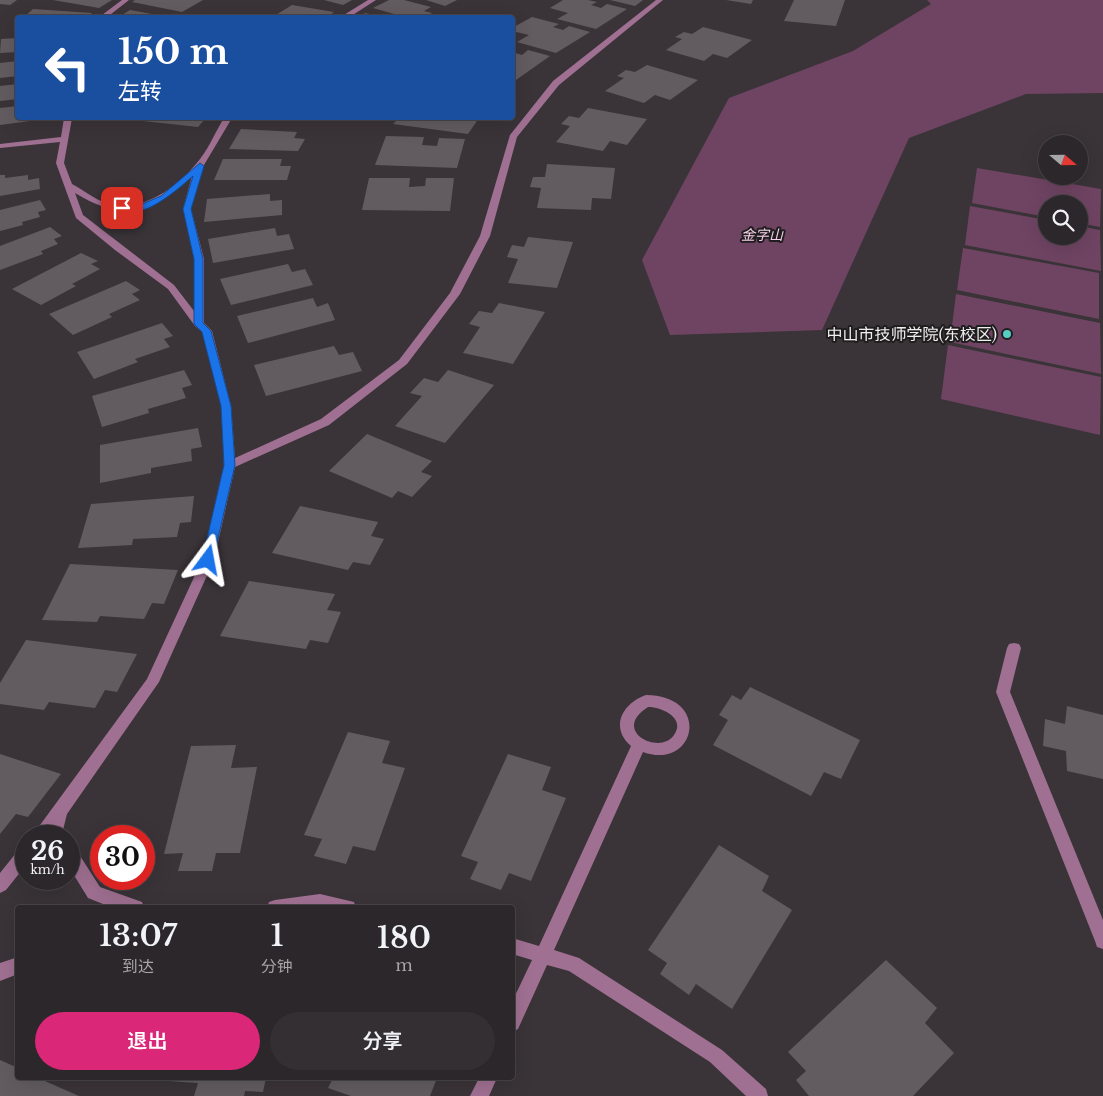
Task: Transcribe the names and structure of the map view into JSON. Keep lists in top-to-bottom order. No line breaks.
{"parks":["金字山"],"places":["中山市技师学院(东校区)"],"north":"right","page":{"turn":["150 m","左转"],"speed":"26 km/h","limit":"30","eta":["13:07","到达","1","分钟","180","m"],"buttons":["退出","分享"]}}
